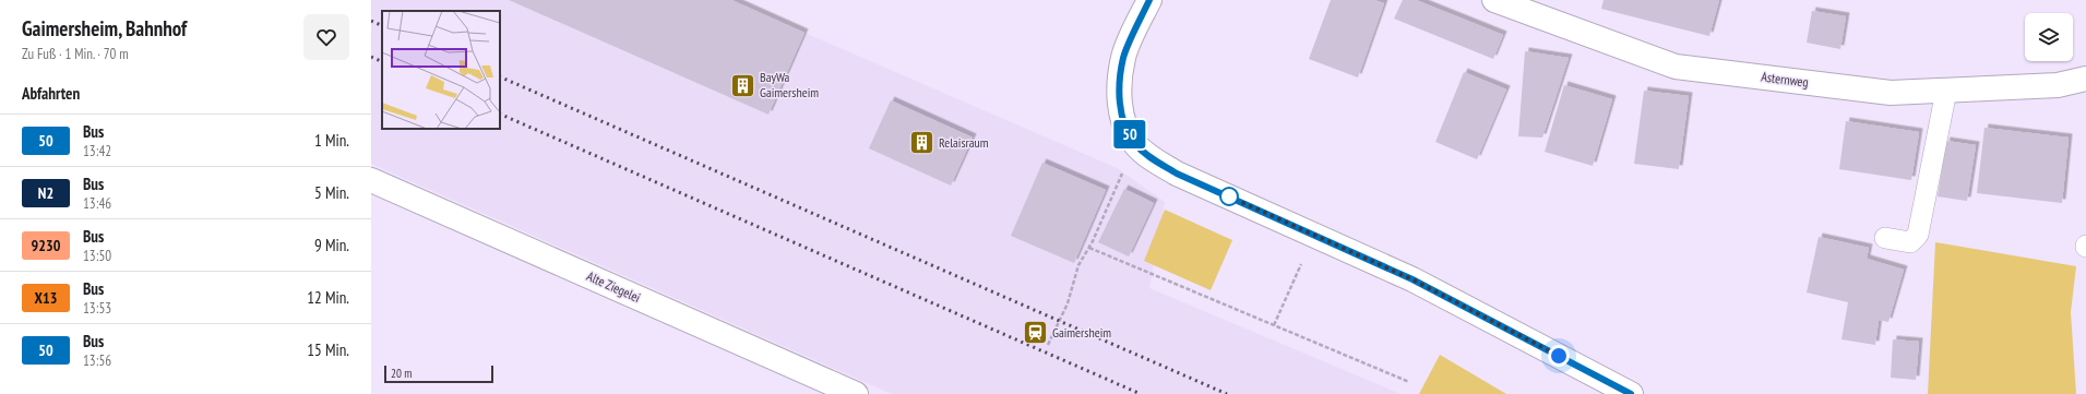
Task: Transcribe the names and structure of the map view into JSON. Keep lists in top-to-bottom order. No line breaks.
{"streets":{"street":["Asternweg","Alte Ziegelei"]},"places":{"building":["BayWa Gaimersheim","Relaisraum"],"station":["Gaimersheim"]},"lines":["bus line 50"],"scale_bar":"20 m","page":{"heading":[["Gaimersheim, Bahnhof","Zu Fuß · 1 Min. · 70 m"],"Abfahrten"],"on_map":"50","list":[{"mark":"50","name":"Bus","note":"13:42","value":"1 Min."},{"mark":"N2","name":"Bus","note":"13:46","value":"5 Min."},{"mark":"9230","name":"Bus","note":"13:50","value":"9 Min."},{"mark":"X13","name":"Bus","note":"13:53","value":"12 Min."},{"mark":"50","name":"Bus","note":"13:56","value":"15 Min."}],"scale":"20 m"}}
